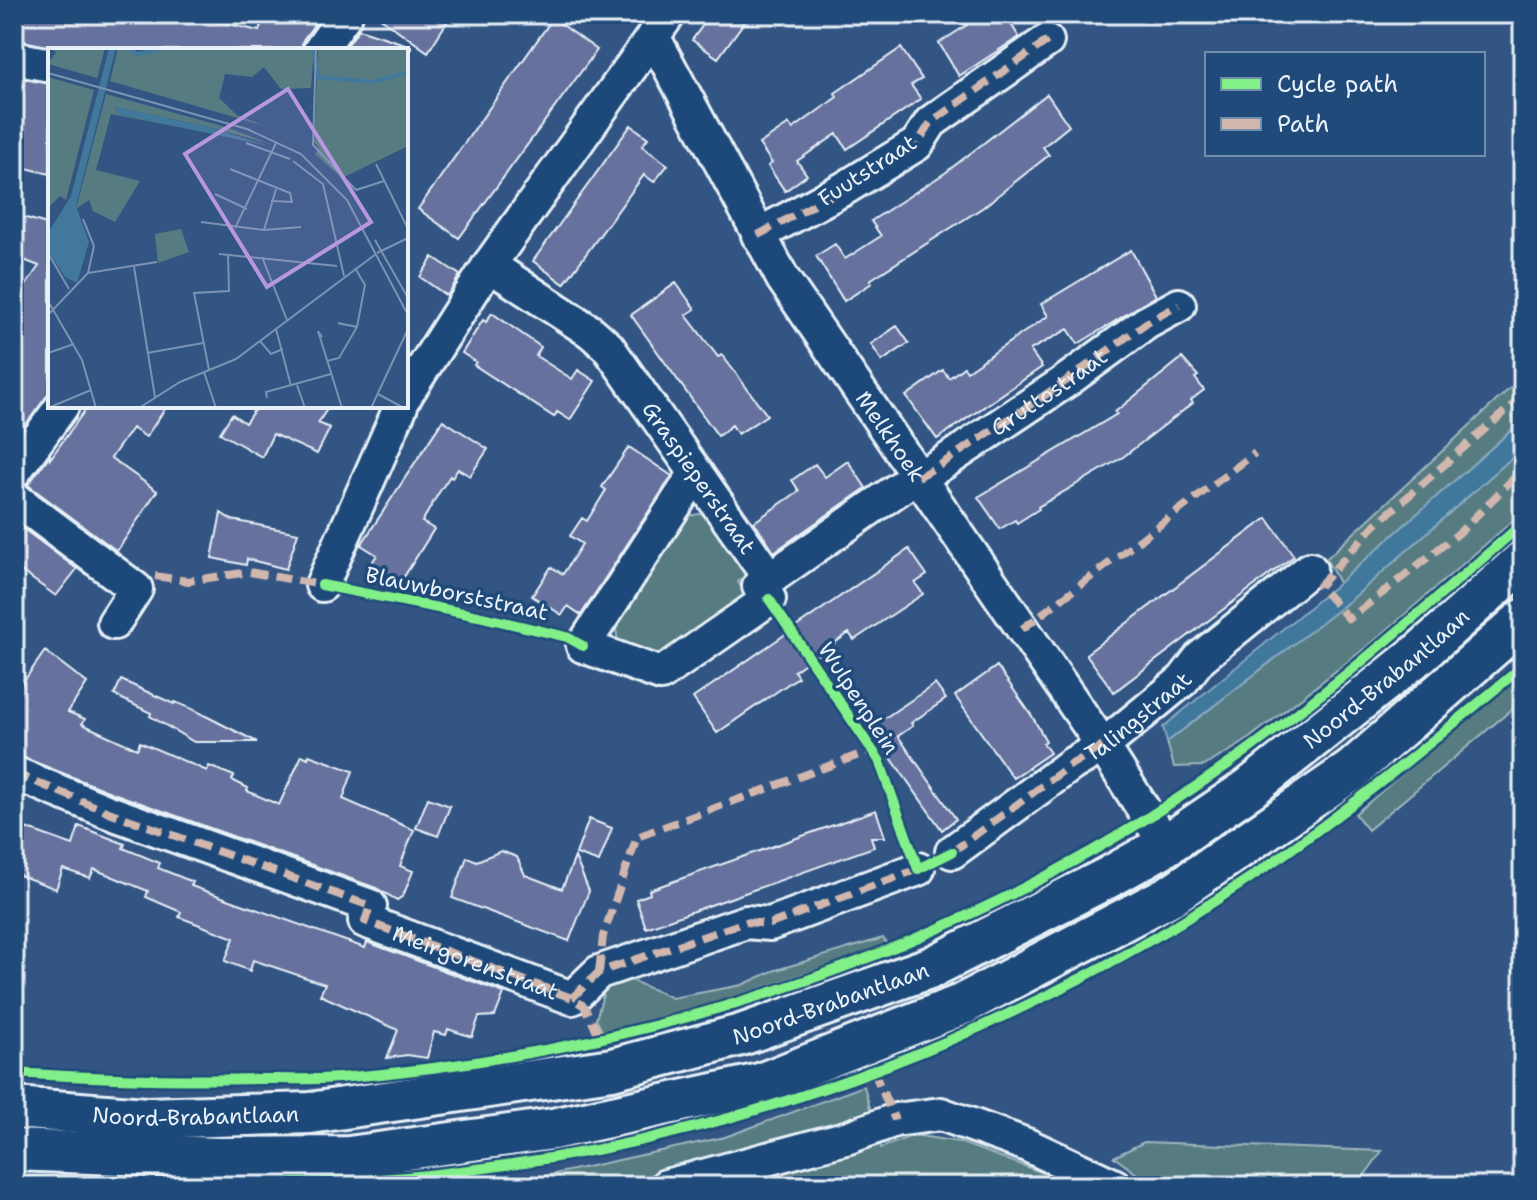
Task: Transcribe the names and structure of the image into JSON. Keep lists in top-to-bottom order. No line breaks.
{"streets":{"main road":["Noord-Brabantlaan"],"street":["Fuutstraat","Gruttostraat","Melkhoek","Graspieperstraat","Blauwborststraat","Talingstraat","Meirgorenstraat"],"cycle path":["Wulpenplein"]},"crossings":[["Fuutstraat","Melkhoek"],["Gruttostraat","Melkhoek"],["Melkhoek","Noord-Brabantlaan"],["Melkhoek","Talingstraat"]],"legend":["Cycle path","Path"]}
